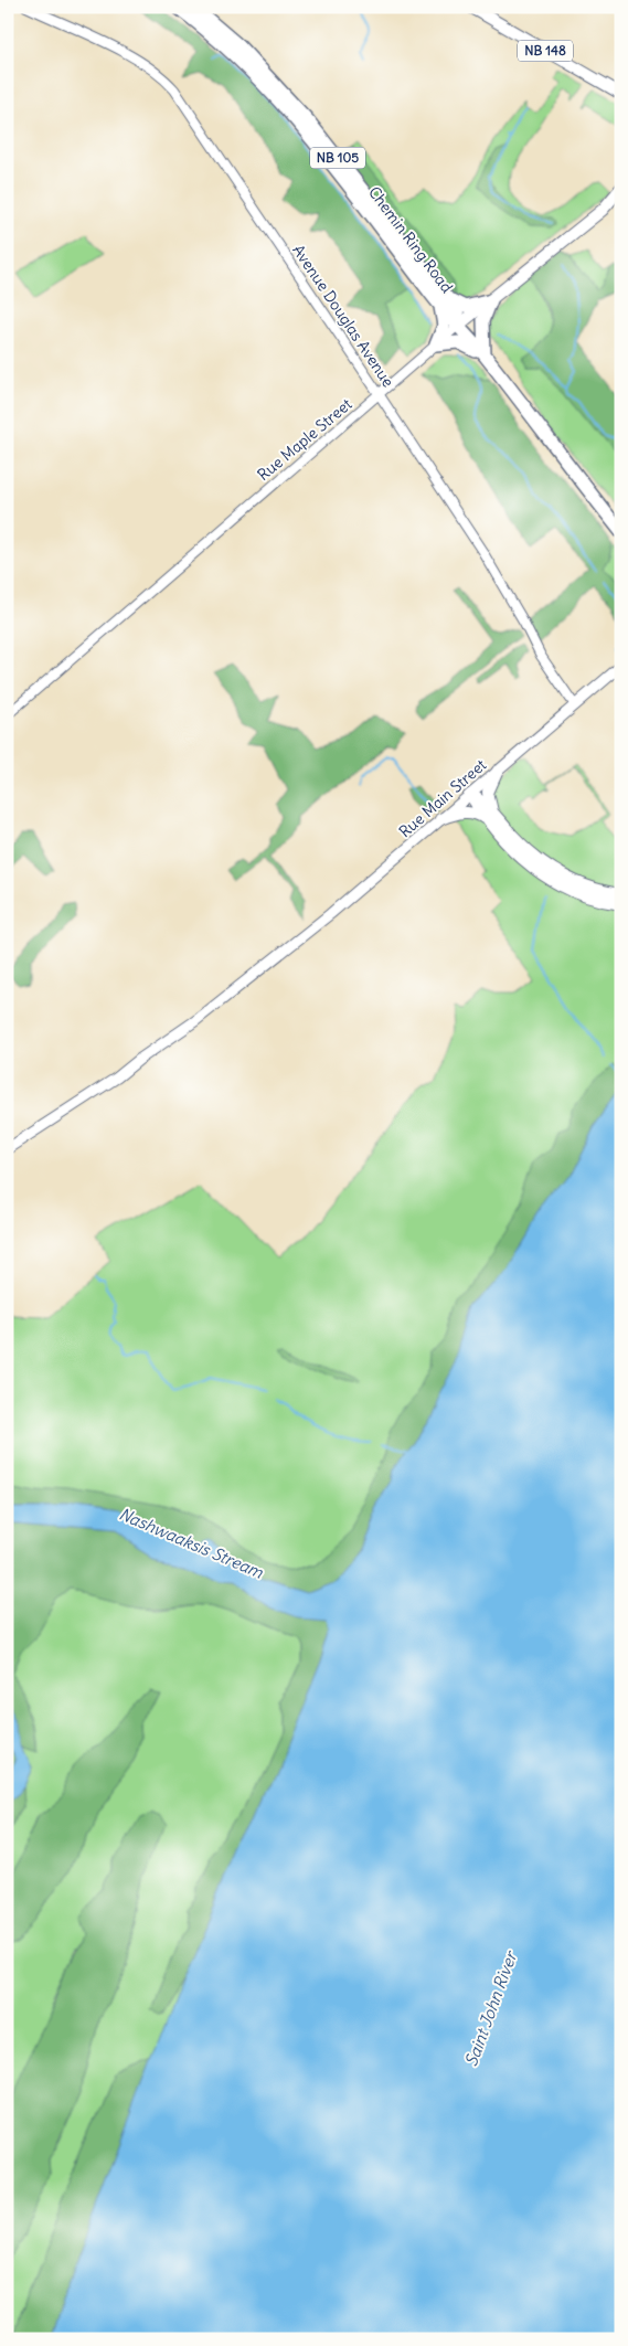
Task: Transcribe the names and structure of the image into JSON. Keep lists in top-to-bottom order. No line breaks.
{"streets":{"highway":["NB 105","Chemin Ring Road"],"main road":["NB 148","Rue Maple Street","Rue Main Street"],"street":["Avenue Douglas Avenue"]},"crossings":[["Chemin Ring Road","Rue Maple Street"],["Avenue Douglas Avenue","Rue Maple Street"],["Avenue Douglas Avenue","Rue Main Street"]],"water":["Nashwaaksis Stream","Saint John River"]}
